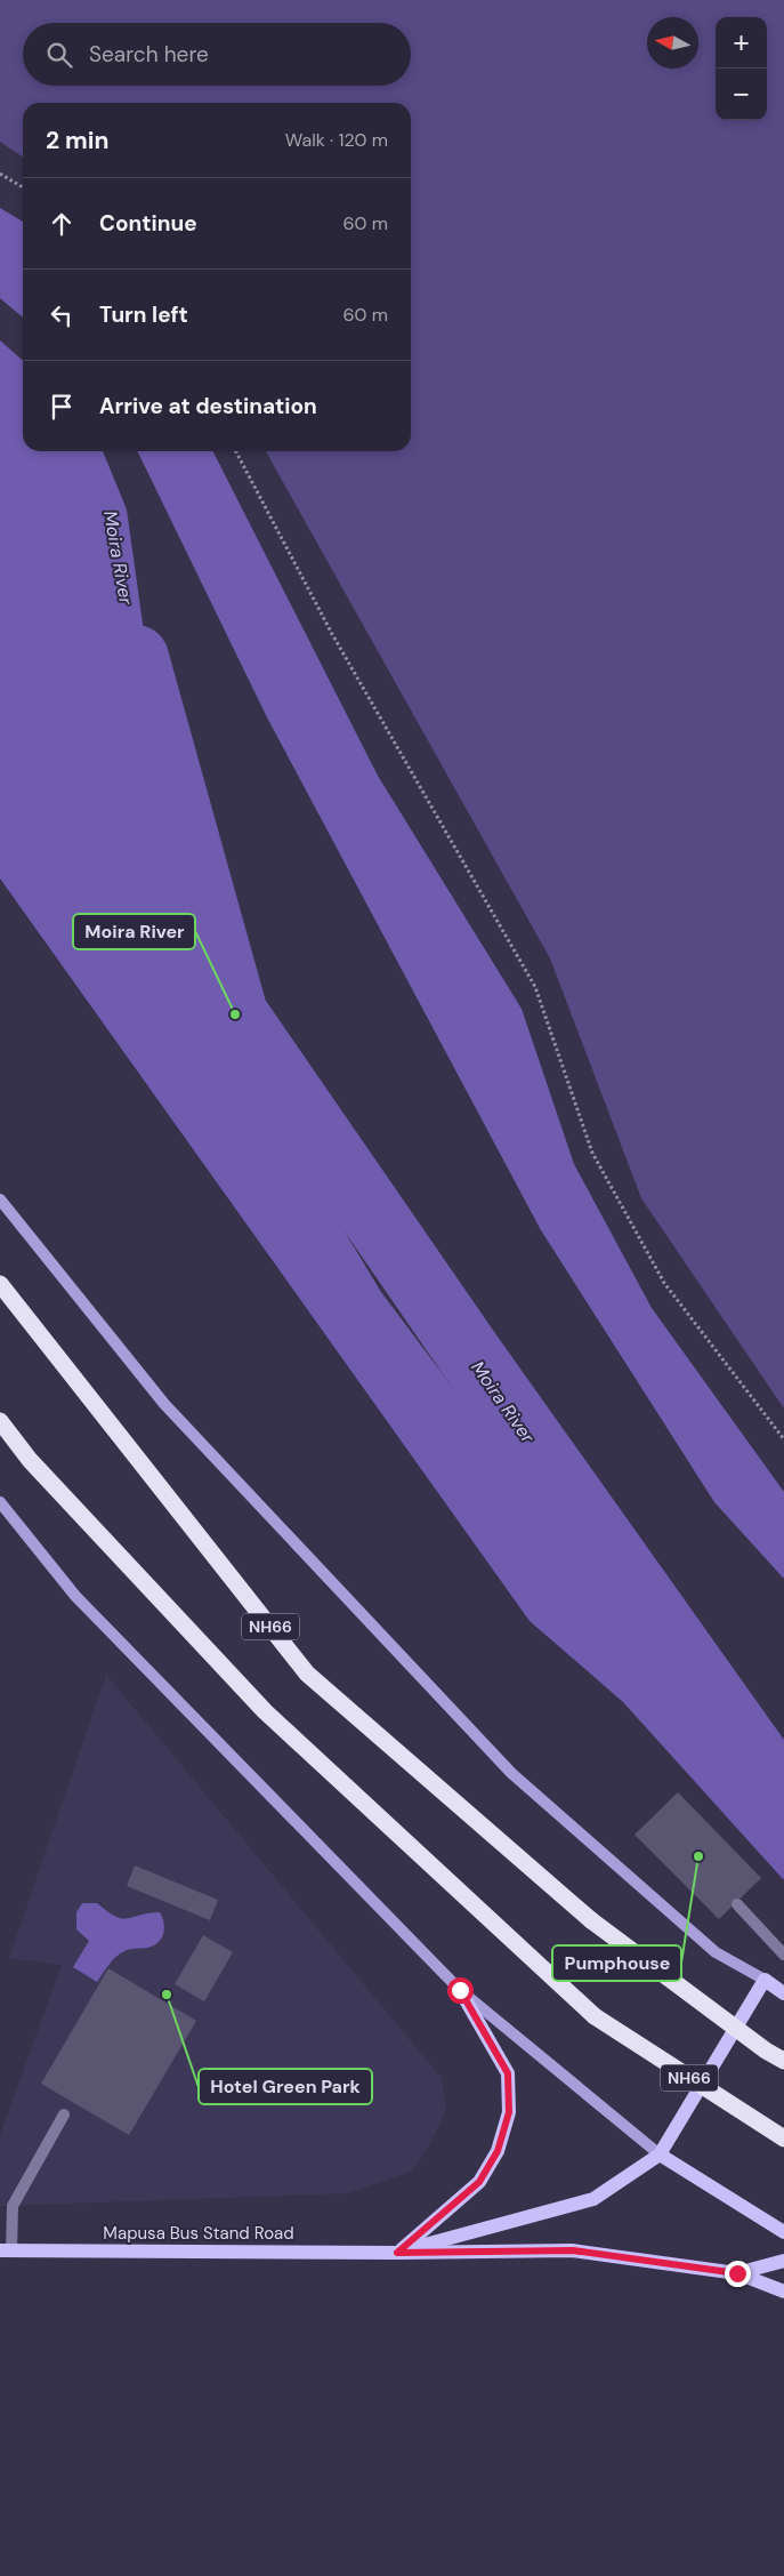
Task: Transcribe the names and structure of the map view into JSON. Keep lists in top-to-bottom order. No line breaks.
{"streets":{"highway":["NH66"],"main road":["Mapusa Bus Stand Road"]},"water":["Moira River"],"places":["Moira River","Pumphouse","Hotel Green Park"],"north":"left","page":{"map_buttons":["+","−"],"search":"Search here","heading":["2 min","Walk · 120 m"],"list":[["Continue","60 m"],["Turn left","60 m"],"Arrive at destination"]}}
